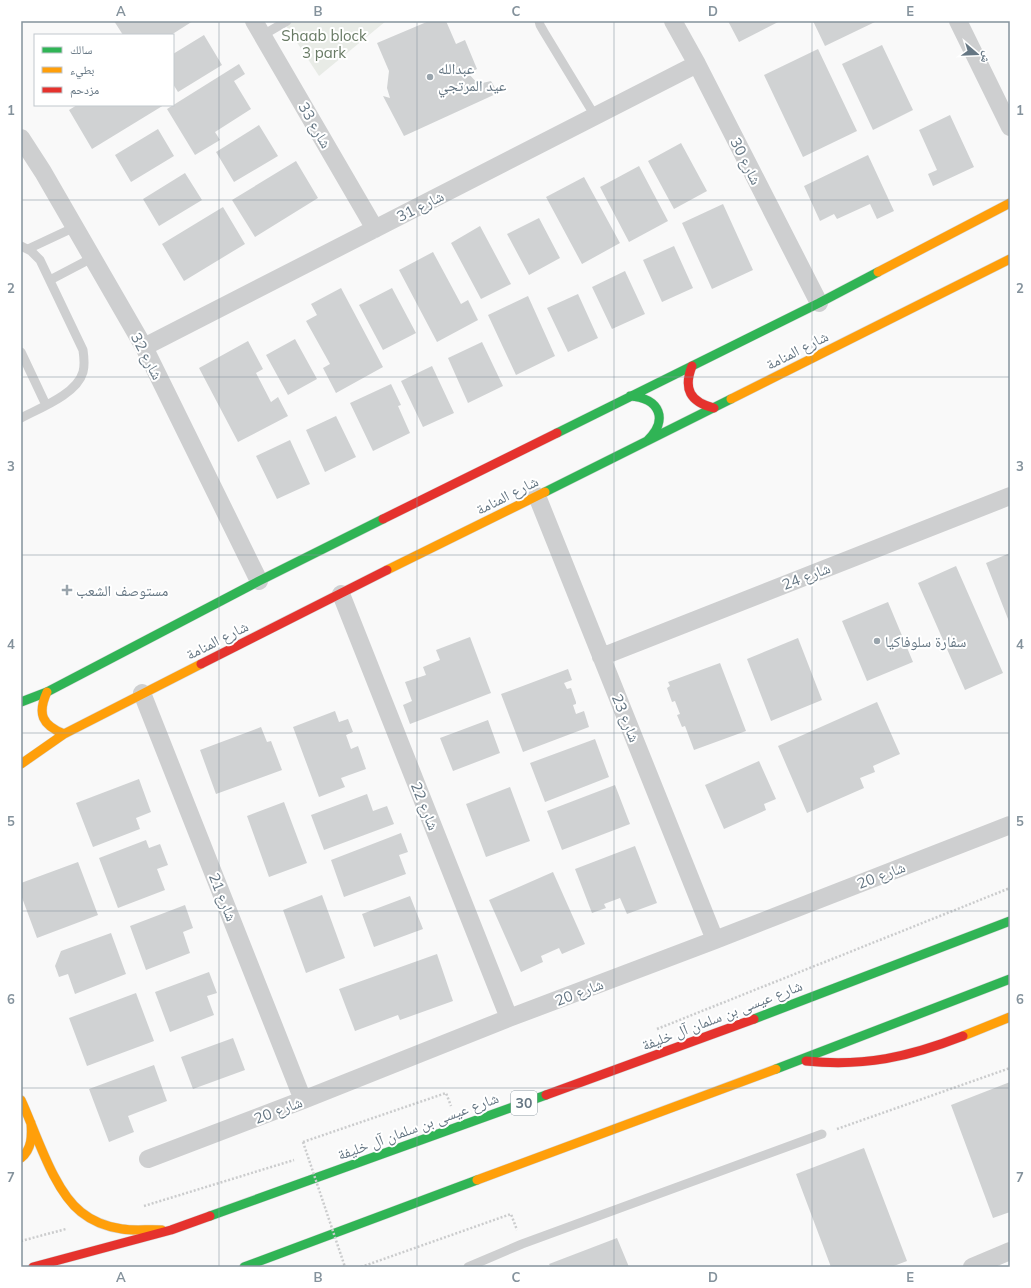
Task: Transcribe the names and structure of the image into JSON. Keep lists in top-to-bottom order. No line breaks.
{"streets":{"main road":["شارع المنامة","شارع عيسى بن سلمان آل خليفة","30"],"street":["شارع 33","شارع 30","شارع 31","شارع 32","شارع 24","شارع 23","شارع 22","شارع 20","شارع 21"]},"crossings":[["شارع 33","شارع 31"],["شارع 30","شارع 31"],["شارع 31","شارع 32"],["شارع المنامة","شارع 23"],["شارع المنامة","شارع 22"],["شارع المنامة","شارع 21"],["شارع 24","شارع 23"],["شارع 23","شارع 20"],["شارع 22","شارع 20"],["شارع 20","شارع 21"]],"parks":["Shaab block 3 park"],"places":{"other":["عبدالله عيد المرتجي","سفارة سلوفاكيا"],"health":["مستوصف الشعب"]},"legend":["سالك","بطيء","مزدحم"],"north":"right","grid":{"columns":["A","B","C","D","E"],"rows":["1","2","3","4","5","6","7"]}}
